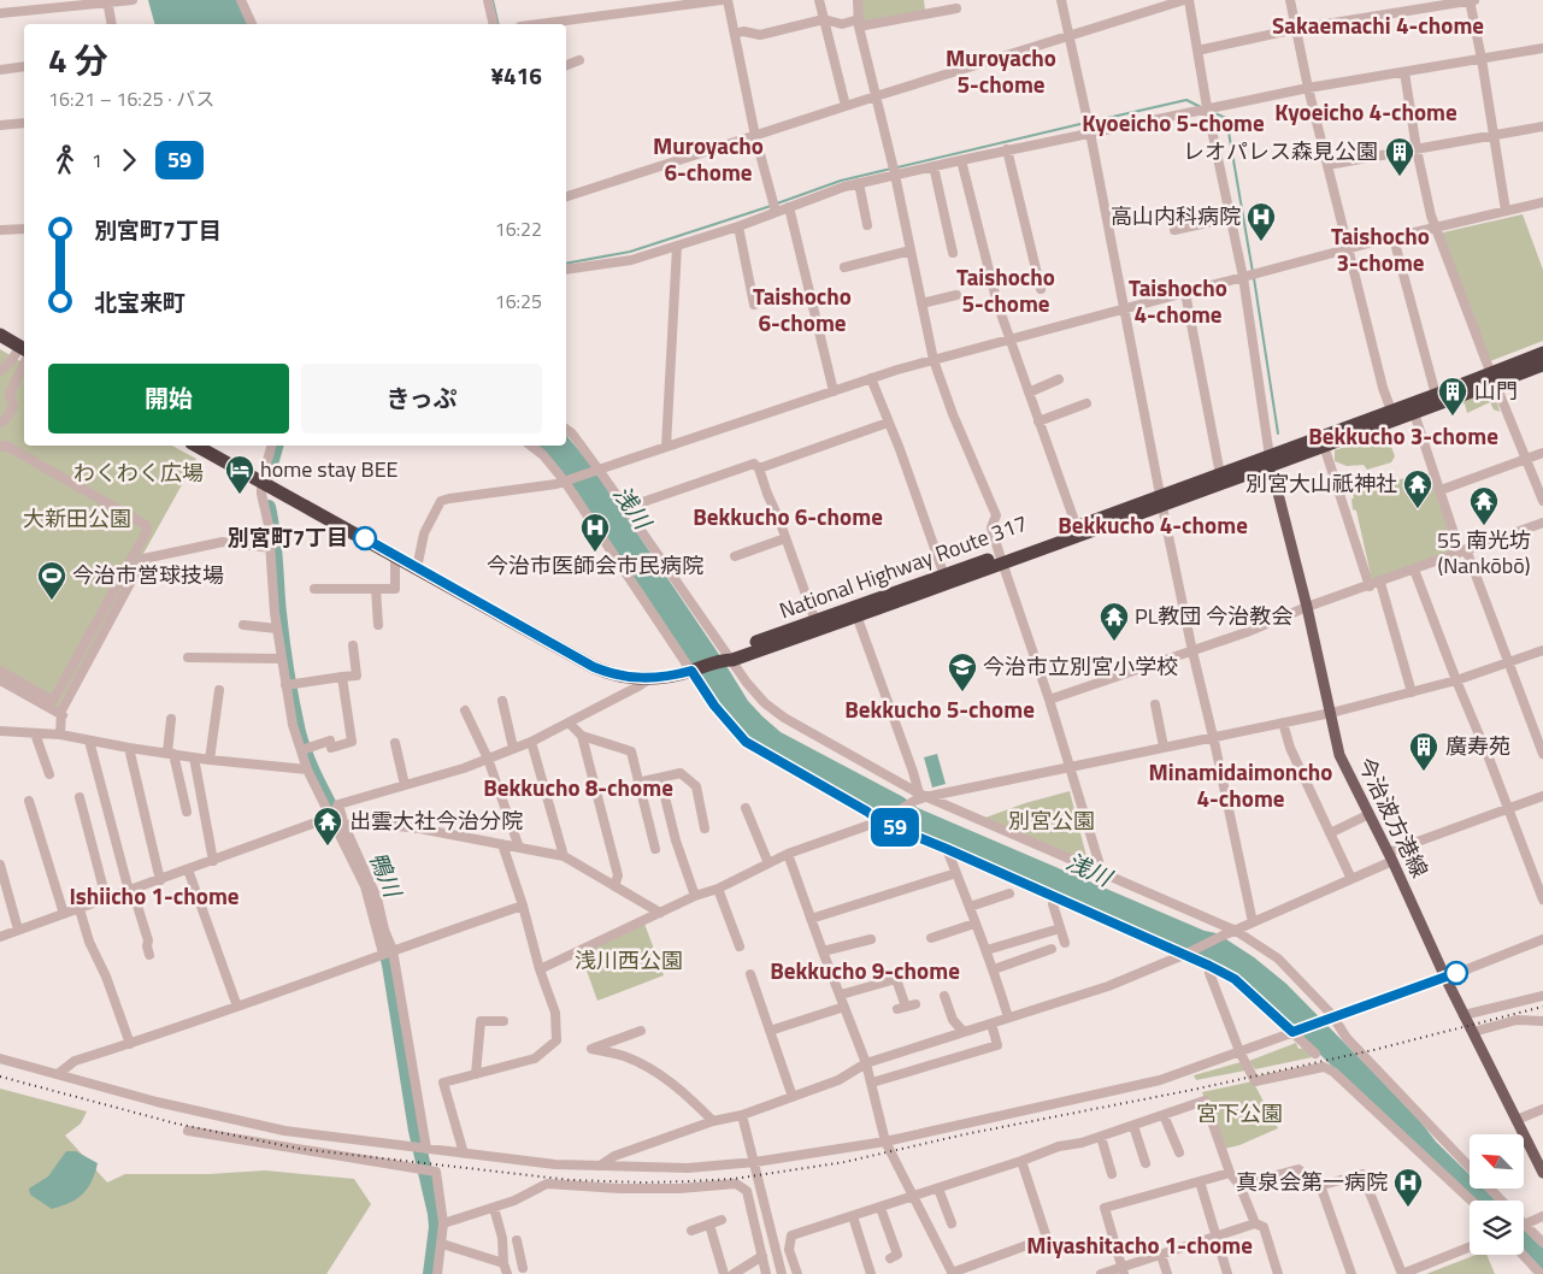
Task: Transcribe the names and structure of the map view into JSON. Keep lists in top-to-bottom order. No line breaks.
{"streets":{"highway":["National Highway Route 317"],"main road":["今治波方港線"]},"crossings":[["National Highway Route 317","今治波方港線"]],"districts":["Sakaemachi 4-chome","Muroyacho 5-chome","Kyoeicho 4-chome","Kyoeicho 5-chome","Muroyacho 6-chome","Taishocho 3-chome","Taishocho 5-chome","Taishocho 4-chome","Taishocho 6-chome","Bekkucho 3-chome","Bekkucho 6-chome","Bekkucho 4-chome","Bekkucho 5-chome","Minamidaimoncho 4-chome","Bekkucho 8-chome","Ishiicho 1-chome","Bekkucho 9-chome","Miyashitacho 1-chome"],"water":["浅川","鴨川"],"parks":["わくわく広場","大新田公園","別宮公園","浅川西公園","宮下公園"],"places":{"building":["レオパレス森見公園","山門","廣寿苑"],"hospital":["高山内科病院","今治市医師会市民病院","真泉会第一病院"],"hotel":["home stay BEE"],"temple":["別宮大山祇神社","55 南光坊 (Nankōbō)","PL教団 今治教会","出雲大社今治分院"],"other":["別宮町7丁目"],"sports":["今治市営球技場"],"school or university":["今治市立別宮小学校"]},"lines":["bus line 59"],"north":"top left","page":{"on_map":"59","heading":["4 分","16:21 – 16:25 · バス","¥416"],"legs":["1","59"],"list":[{"name":"別宮町7丁目","value":"16:22"},{"name":"北宝来町","value":"16:25"}],"buttons":["開始","きっぷ"]}}
